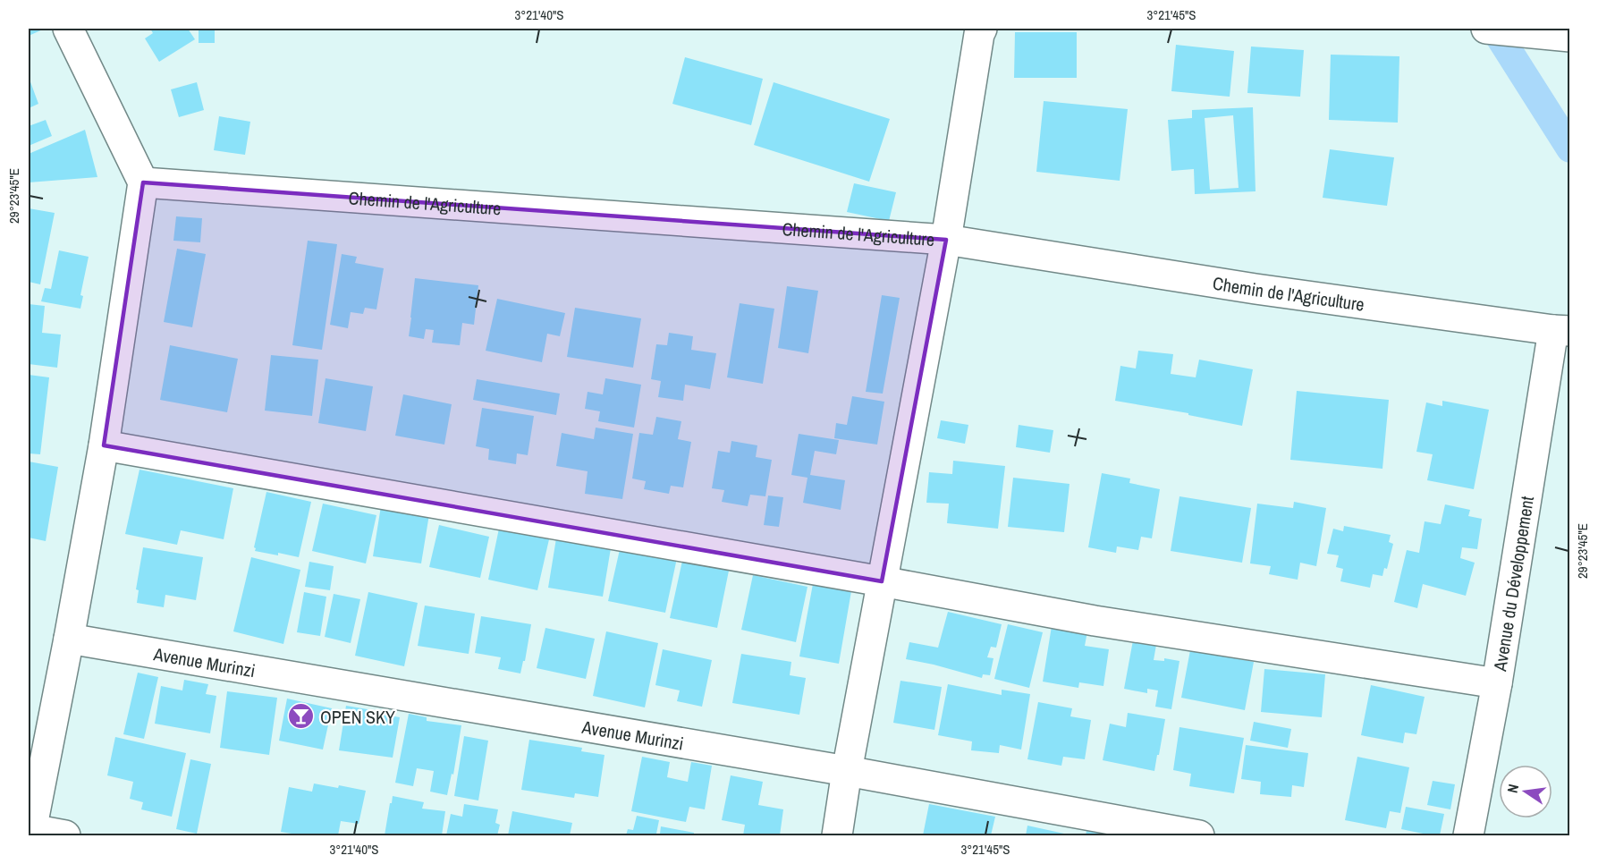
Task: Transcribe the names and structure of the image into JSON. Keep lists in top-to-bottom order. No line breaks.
{"streets":{"street":["Chemin de l'Agriculture","Avenue du Développement","Avenue Murinzi"]},"crossings":[["Chemin de l'Agriculture","Avenue du Développement"]],"places":{"bar":["OPEN SKY"]},"north":"left","coordinates":["3°21'40\"S","3°21'45\"S","29°23'45\"E"]}
